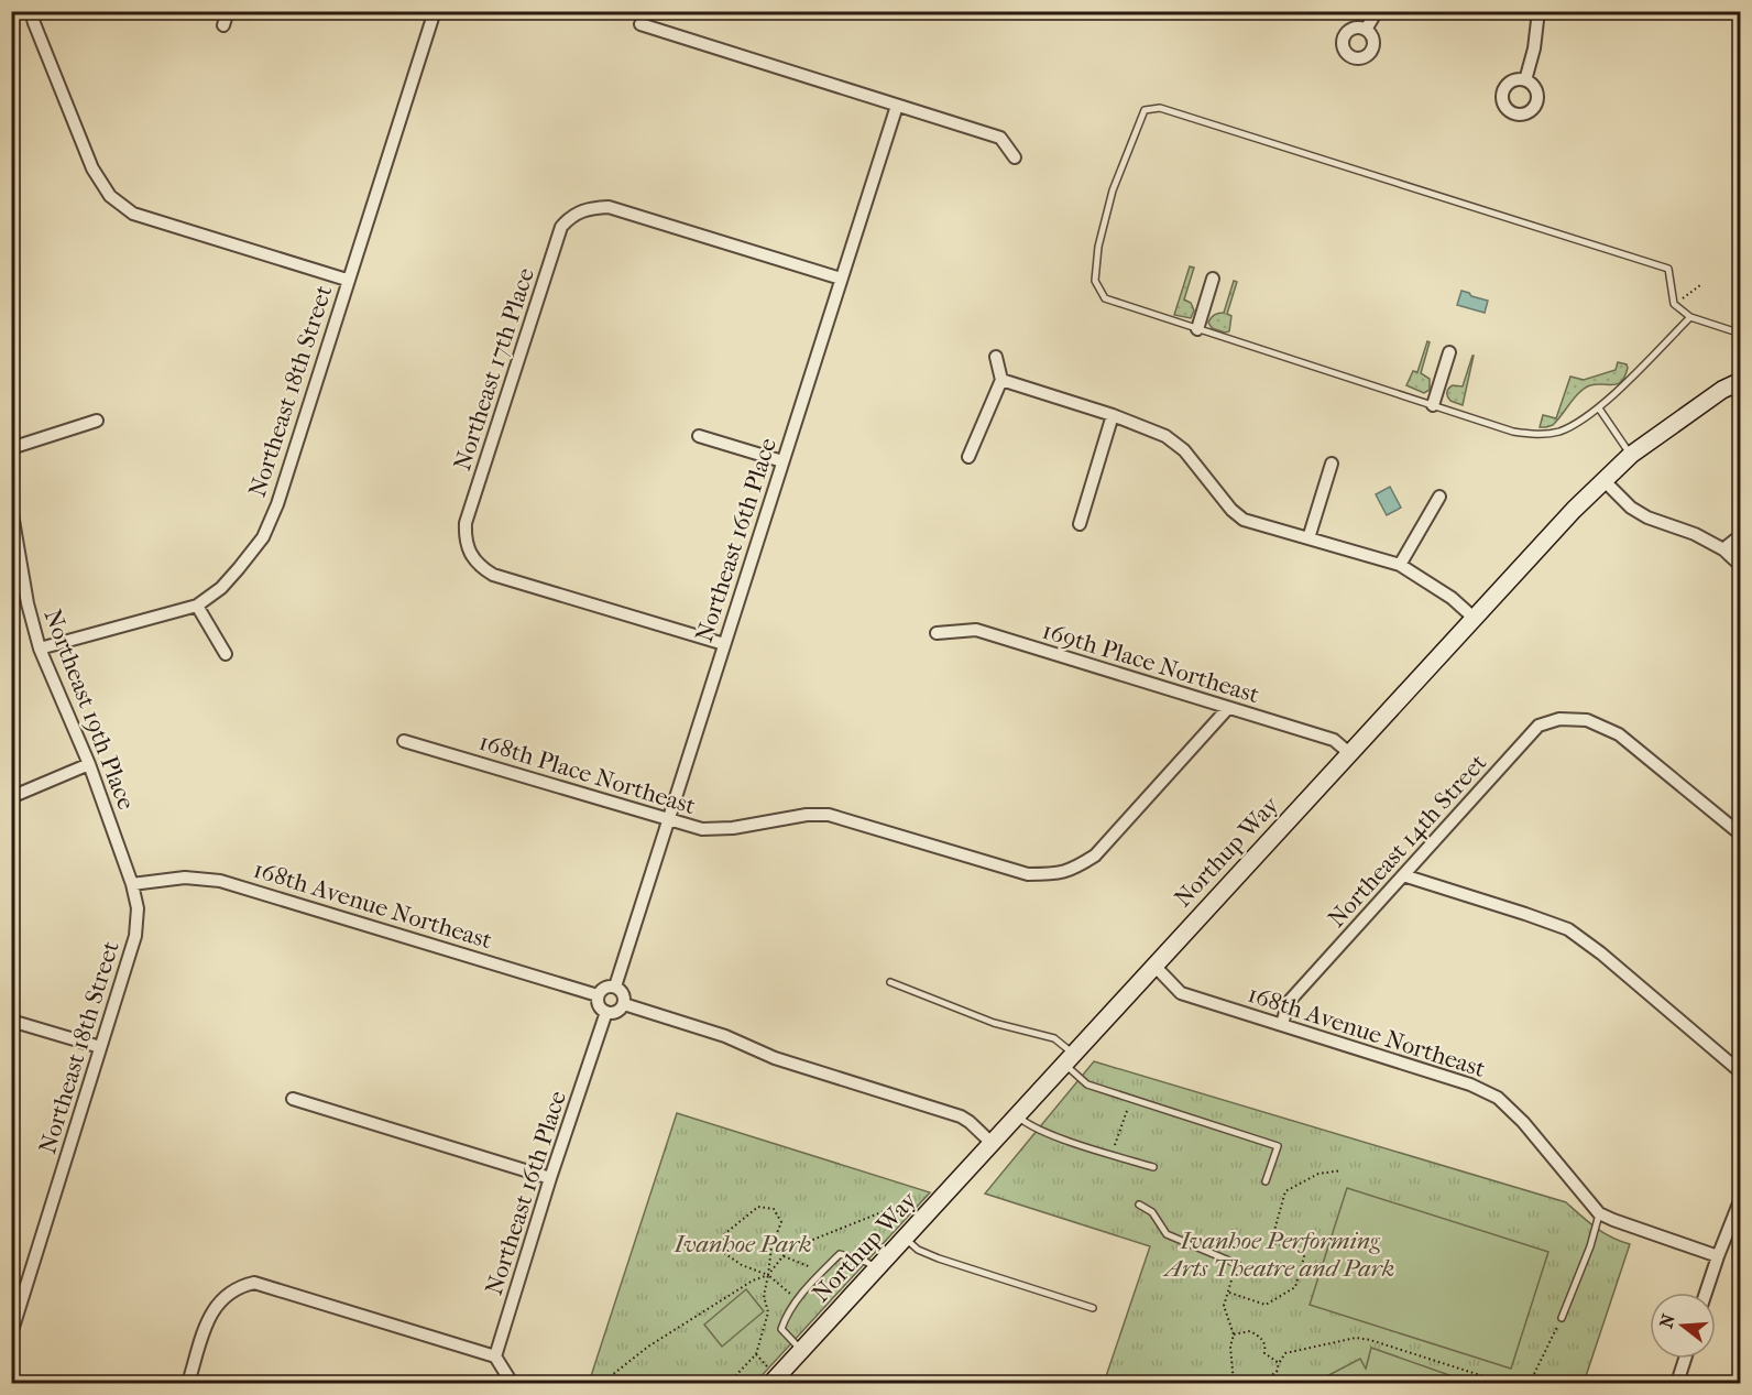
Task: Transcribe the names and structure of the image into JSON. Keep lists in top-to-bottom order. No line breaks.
{"streets":{"street":["Northeast 17th Place","Northeast 18th Street","Northeast 16th Place","169th Place Northeast","Northeast 19th Place","168th Place Northeast","Northeast 14th Street","Northup Way","168th Avenue Northeast"]},"crossings":[["Northeast 17th Place","Northeast 16th Place"],["Northeast 18th Street","Northeast 19th Place"],["Northeast 18th Street","168th Avenue Northeast"],["Northeast 16th Place","168th Place Northeast"],["Northeast 16th Place","168th Avenue Northeast"],["169th Place Northeast","168th Place Northeast"],["169th Place Northeast","Northup Way"],["Northeast 19th Place","168th Avenue Northeast"],["Northeast 14th Street","168th Avenue Northeast"],["Northup Way","168th Avenue Northeast"]],"parks":["Ivanhoe Performing Arts Theatre and Park","Ivanhoe Park"],"north":"left"}
